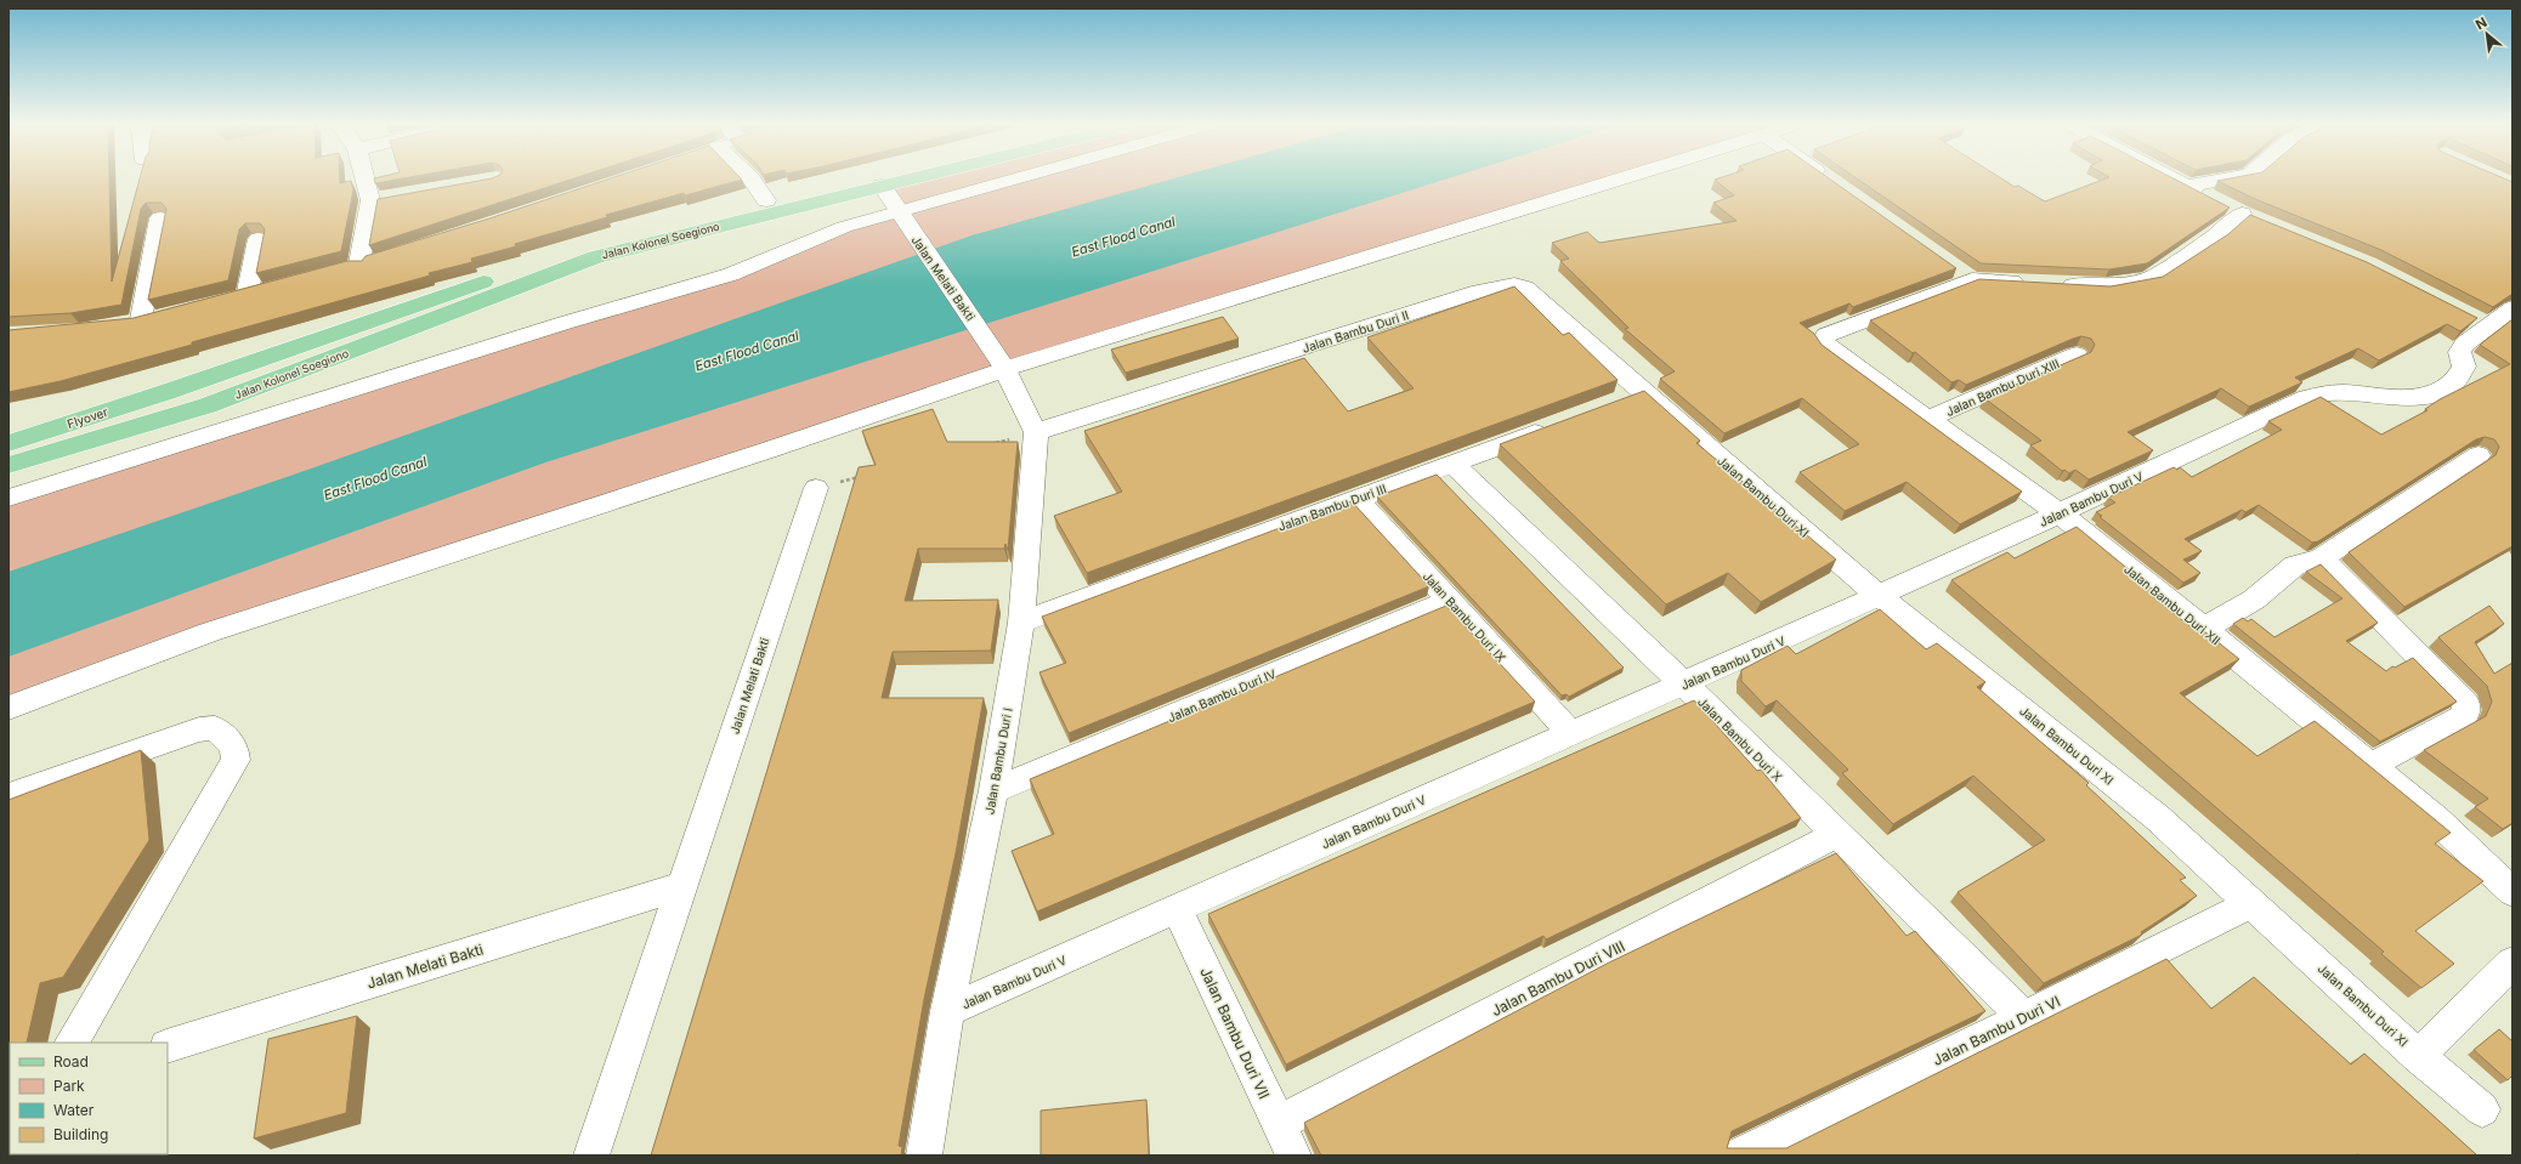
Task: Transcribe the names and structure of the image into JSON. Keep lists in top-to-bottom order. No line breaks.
{"streets":{"main road":["Jalan Kolonel Soegiono","Flyover"],"street":["Jalan Melati Bakti","Jalan Bambu Duri II","Jalan Bambu Duri XIII","Jalan Bambu Duri XI","Jalan Bambu Duri V","Jalan Bambu Duri III","Jalan Bambu Duri XII","Jalan Bambu Duri IX","Jalan Bambu Duri IV","Jalan Bambu Duri X","Jalan Bambu Duri I","Jalan Bambu Duri VIII","Jalan Bambu Duri VI","Jalan Bambu Duri VII"]},"crossings":[["Jalan Kolonel Soegiono","Jalan Melati Bakti"],["Jalan Kolonel Soegiono","Flyover"],["Jalan Melati Bakti","Jalan Bambu Duri I"],["Jalan Bambu Duri II","Jalan Bambu Duri XI"],["Jalan Bambu Duri II","Jalan Bambu Duri I"],["Jalan Bambu Duri XIII","Jalan Bambu Duri XII"],["Jalan Bambu Duri XI","Jalan Bambu Duri V"],["Jalan Bambu Duri XI","Jalan Bambu Duri VI"],["Jalan Bambu Duri V","Jalan Bambu Duri XII"],["Jalan Bambu Duri V","Jalan Bambu Duri IX"],["Jalan Bambu Duri V","Jalan Bambu Duri X"],["Jalan Bambu Duri V","Jalan Bambu Duri I"],["Jalan Bambu Duri V","Jalan Bambu Duri VII"],["Jalan Bambu Duri III","Jalan Bambu Duri IX"],["Jalan Bambu Duri III","Jalan Bambu Duri X"],["Jalan Bambu Duri III","Jalan Bambu Duri I"],["Jalan Bambu Duri IX","Jalan Bambu Duri IV"],["Jalan Bambu Duri IV","Jalan Bambu Duri I"],["Jalan Bambu Duri X","Jalan Bambu Duri VIII"],["Jalan Bambu Duri X","Jalan Bambu Duri VI"],["Jalan Bambu Duri VIII","Jalan Bambu Duri VII"]],"water":["East Flood Canal"],"legend":["Road","Park","Water","Building"],"north":"top left"}
